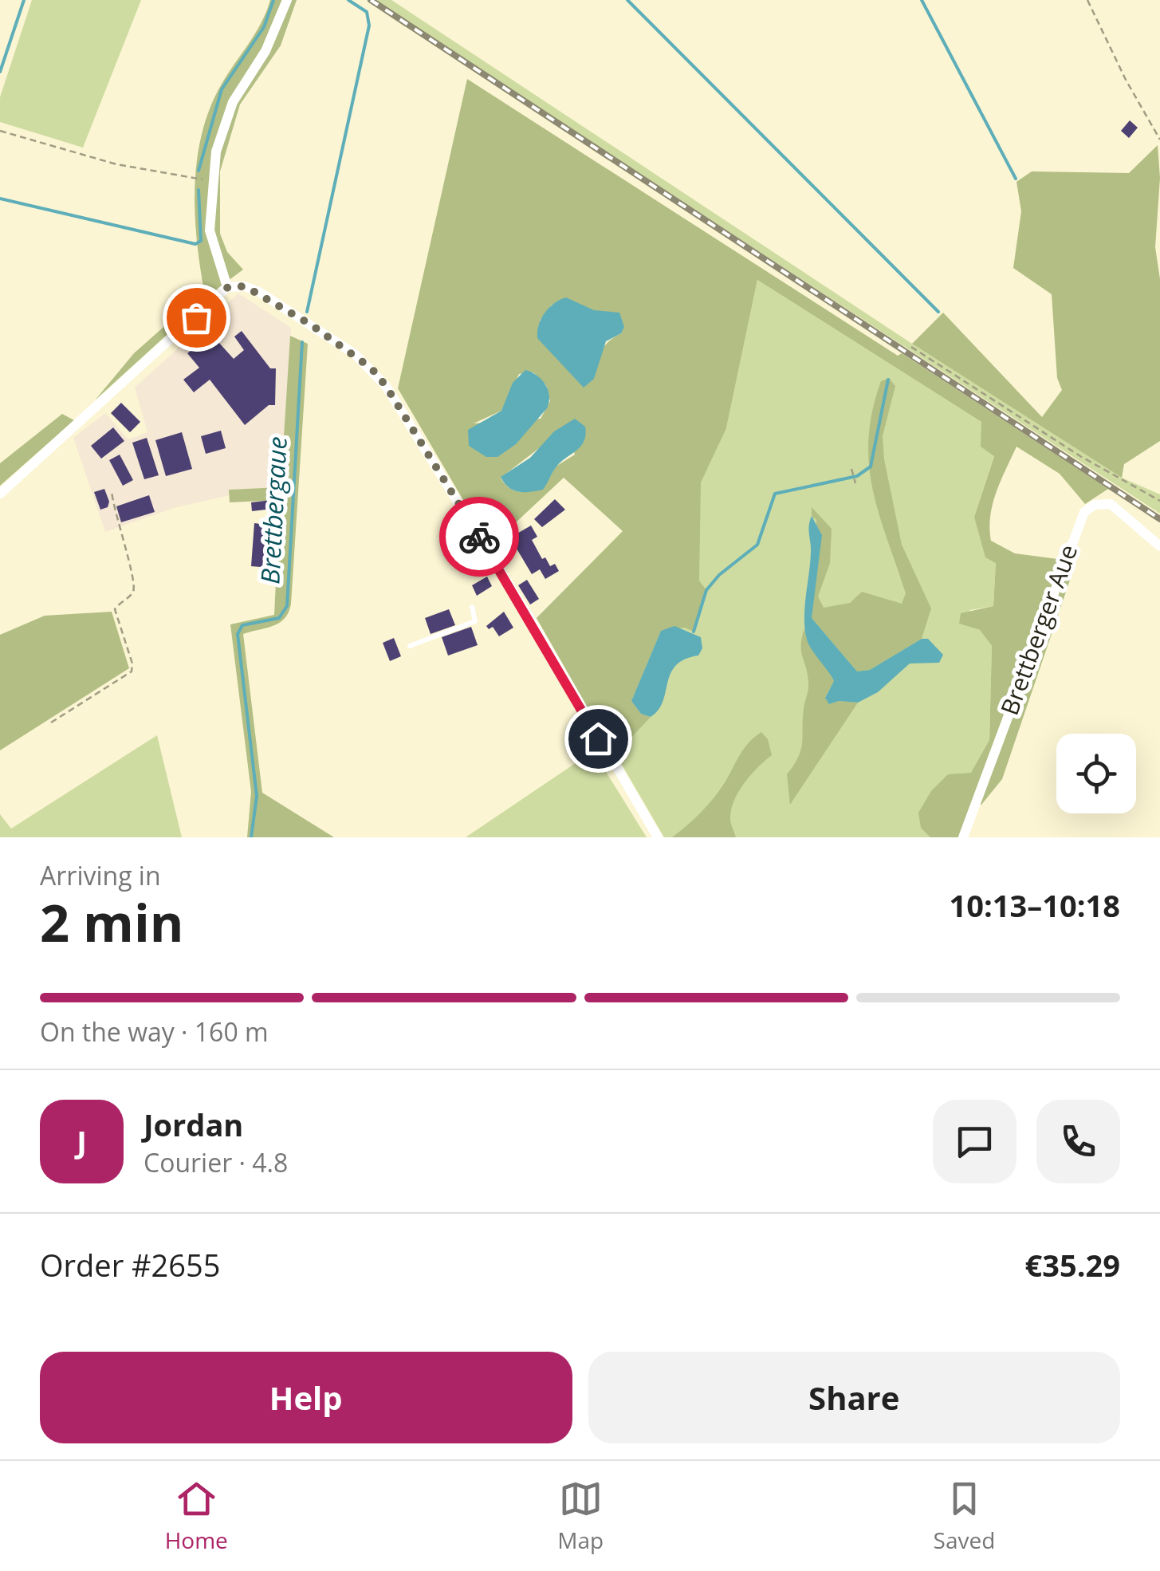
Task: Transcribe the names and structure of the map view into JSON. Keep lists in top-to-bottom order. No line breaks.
{"streets":{"street":["Brettberger Aue"]},"water":["Brettbergaue"],"page":{"heading":["2 min","Arriving in","10:13–10:18"],"panel":["Jordan","Courier · 4.8","Order #2655","€35.29"],"bar":"On the way · 160 m","round":"J","buttons":["Help","Share"],"tabs":["Home","Map","Saved"]}}
